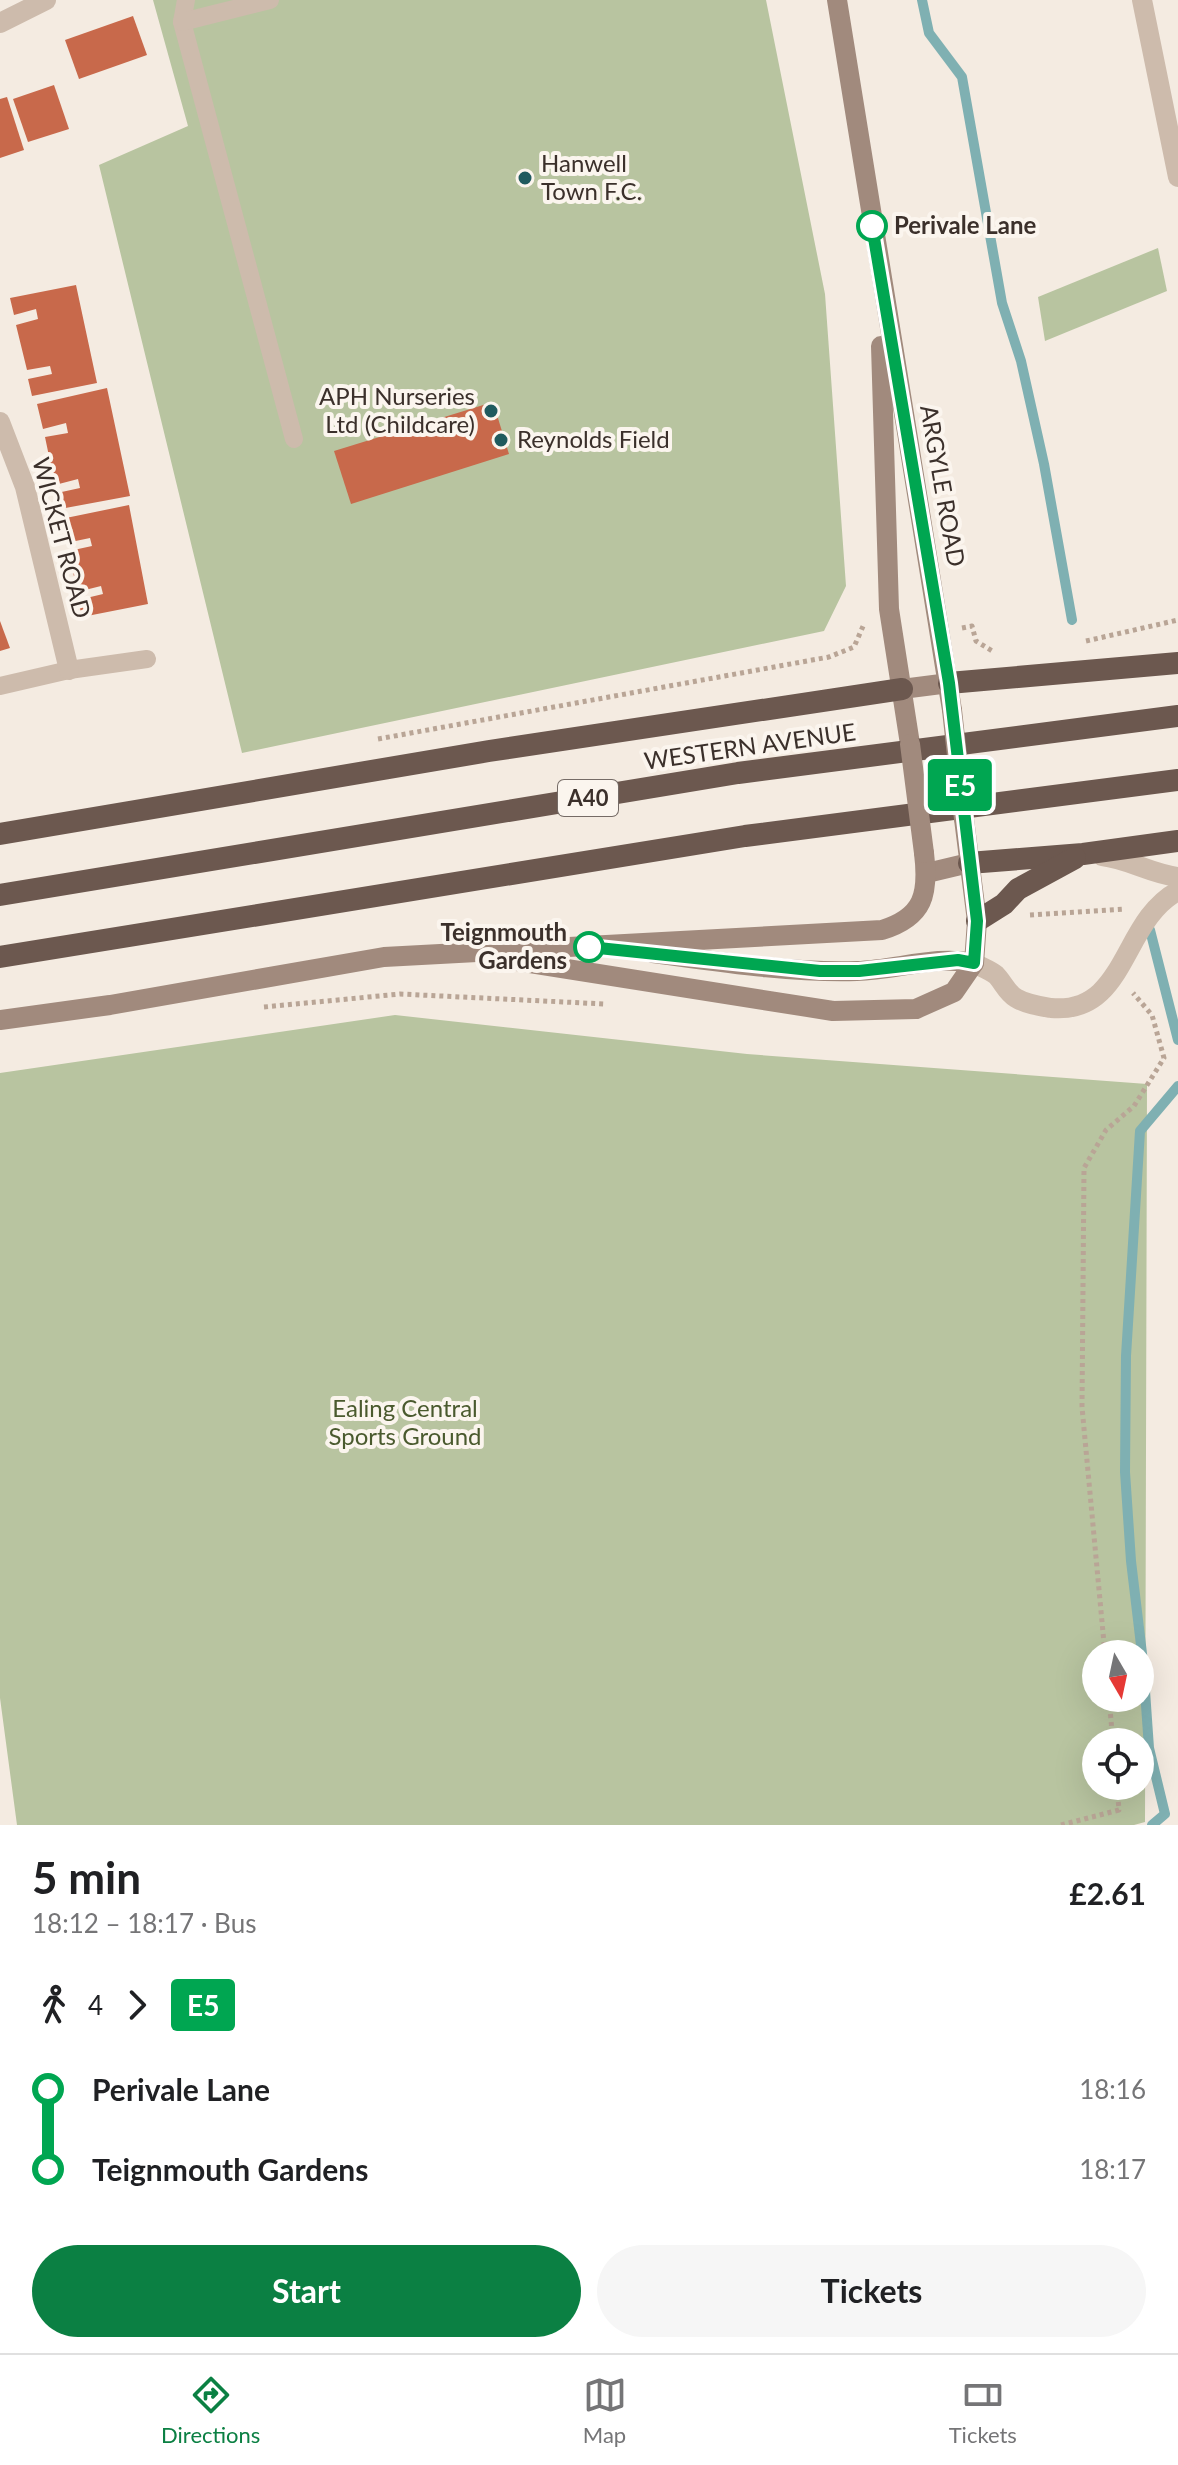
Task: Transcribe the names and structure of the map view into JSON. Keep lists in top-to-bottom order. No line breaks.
{"streets":{"highway":["WESTERN AVENUE","A40"],"main road":["ARGYLE ROAD"],"street":["WICKET ROAD"]},"parks":["Ealing Central Sports Ground"],"places":["Hanwell Town F.C.","Perivale Lane","APH Nurseries Ltd (Childcare)","Reynolds Field","Teignmouth Gardens"],"lines":["bus line E5"],"north":"bottom","page":{"on_map":"E5","heading":["5 min","18:12 – 18:17 · Bus","£2.61"],"legs":["4","E5"],"list":[{"name":"Perivale Lane","value":"18:16"},{"name":"Teignmouth Gardens","value":"18:17"}],"buttons":["Start","Tickets"],"tabs":["Directions","Map","Tickets"]}}
